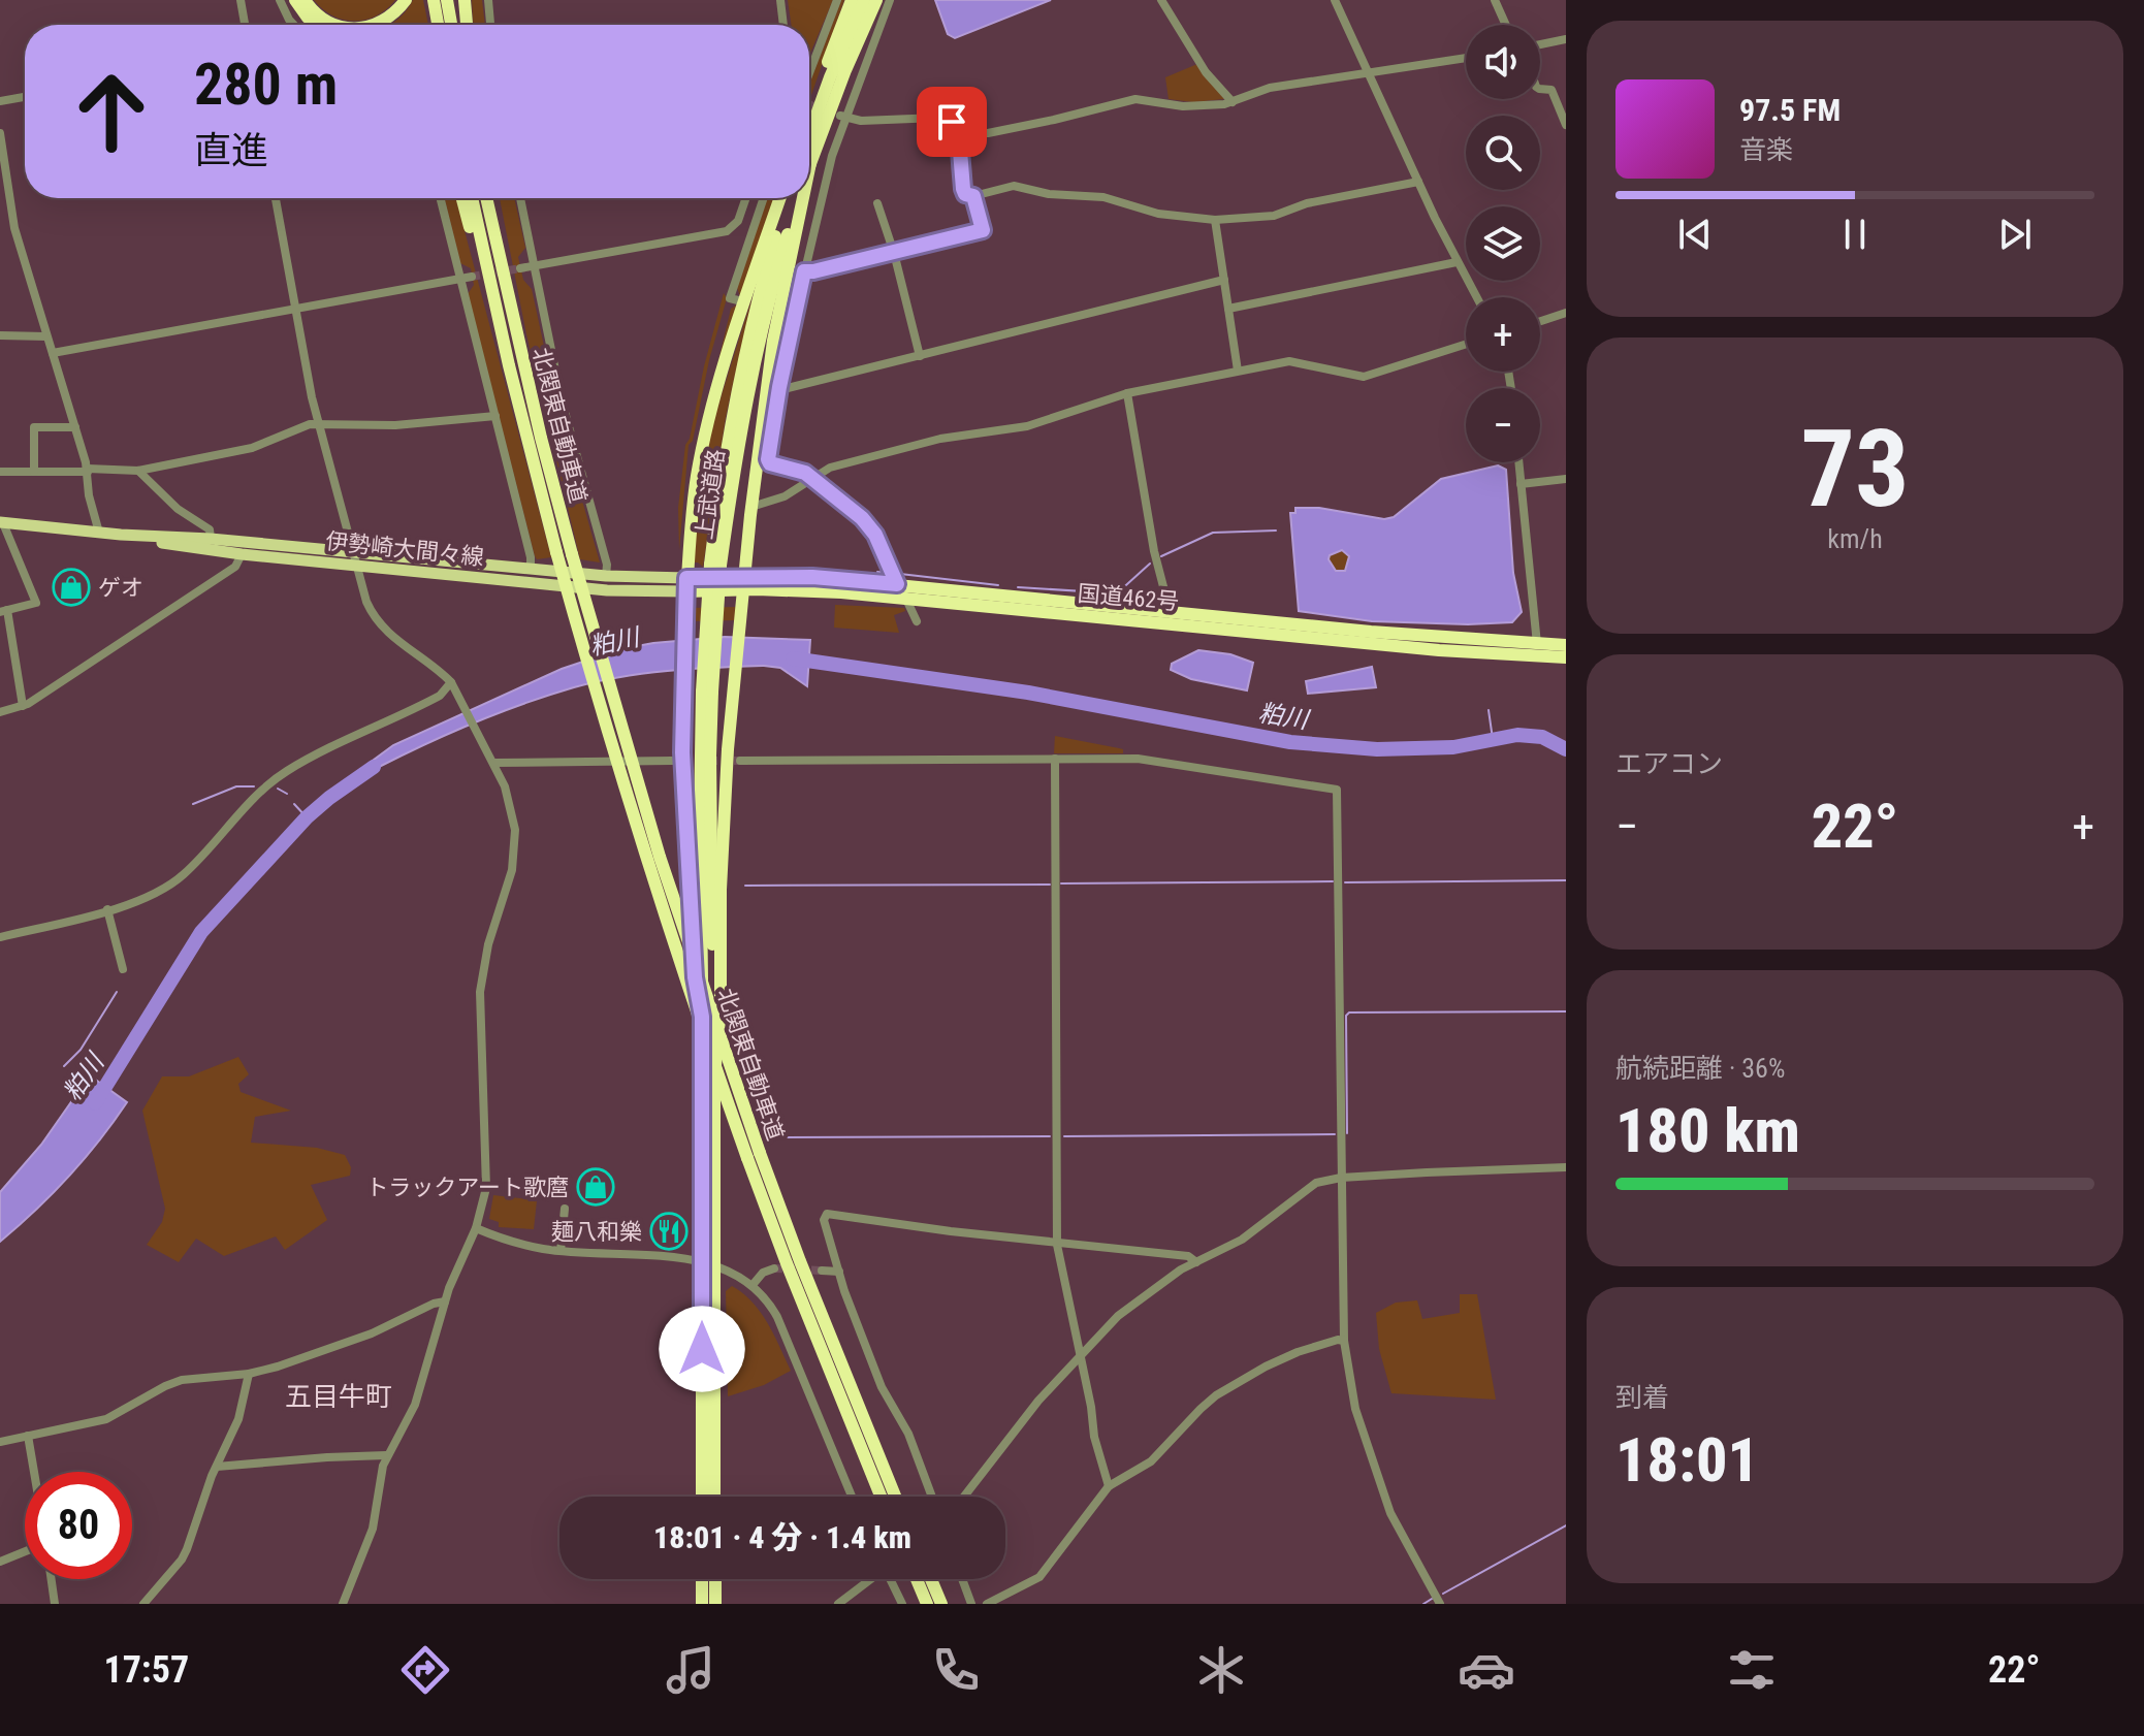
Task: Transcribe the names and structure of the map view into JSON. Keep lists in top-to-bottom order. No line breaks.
{"streets":{"highway":["北関東自動車道","上武道路","国道462号"],"main road":["伊勢崎大間々線"]},"crossings":[["伊勢崎大間々線","国道462号"]],"districts":["五目牛町"],"water":["粕川"],"places":{"shop":["ゲオ","トラックアート歌麿"],"restaurant":["麺八和樂"]},"page":{"map_buttons":["+","−"],"turn":["280 m","直進"],"song":["97.5 FM","音楽"],"tile":[["73","km/h"],"エアコン",["航続距離 · 36%","180 km"],["到着","18:01"]],"heat":["−","22°","+"],"limit":"80","trip":"18:01 · 4 分 · 1.4 km","tabs":["17:57","22°"]}}
